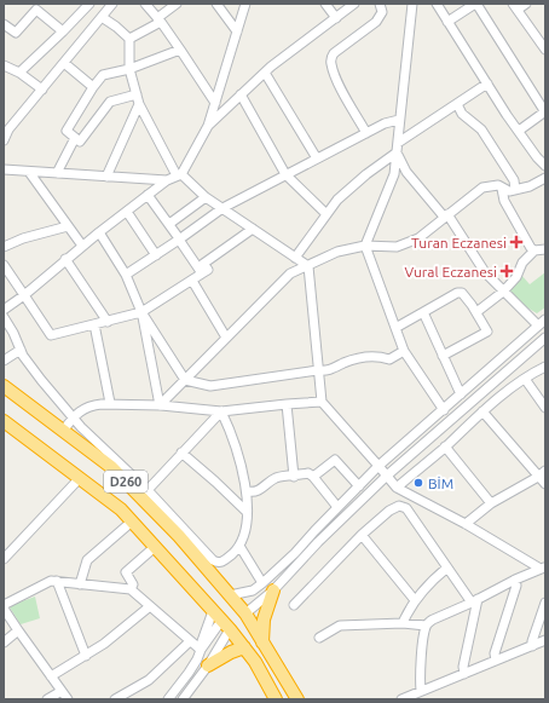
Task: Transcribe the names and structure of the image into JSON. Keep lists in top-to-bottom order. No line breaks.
{"streets":{"highway":["D260"]},"places":{"health":["Turan Eczanesi","Vural Eczanesi"],"other":["BİM"]}}
